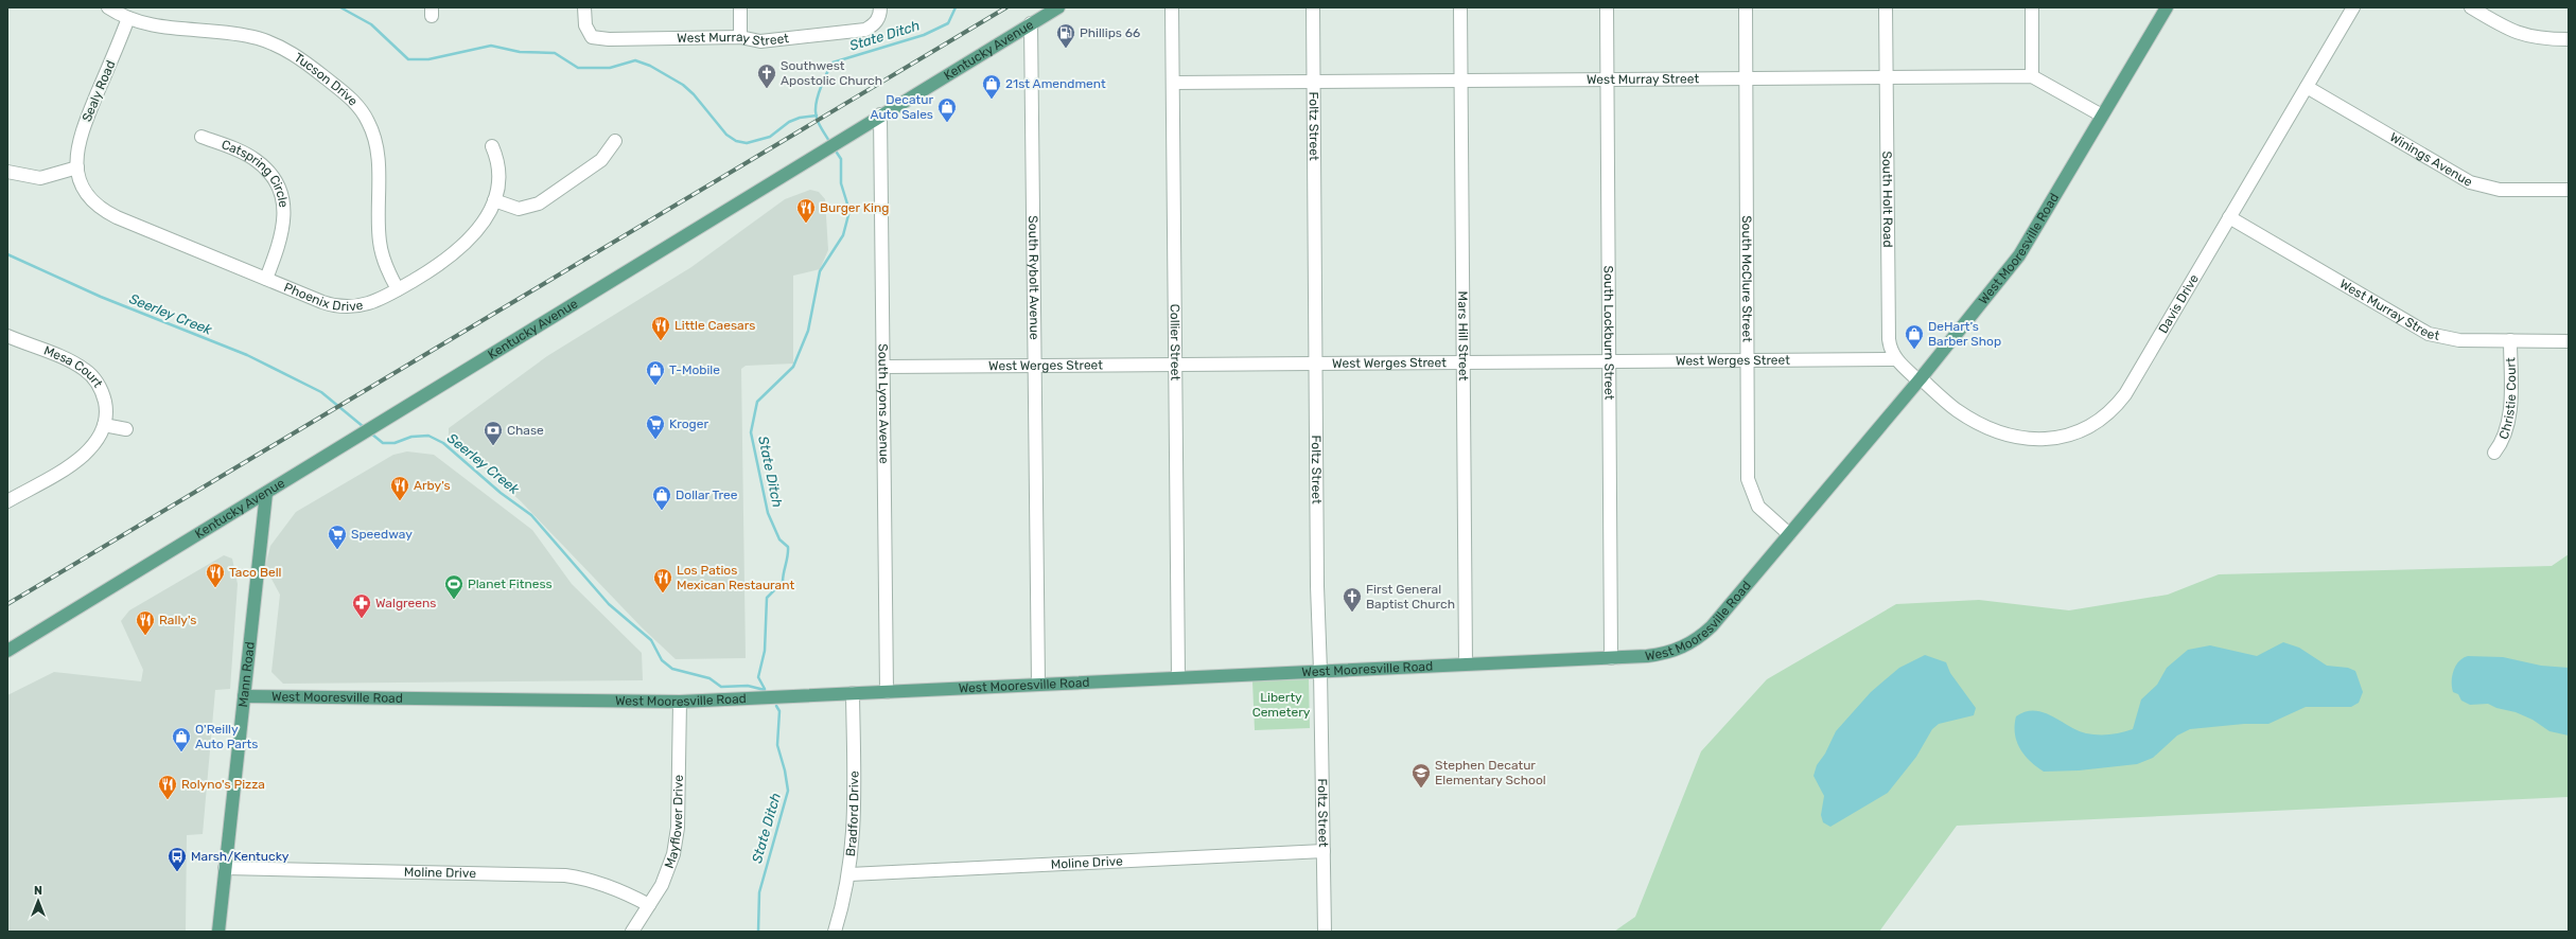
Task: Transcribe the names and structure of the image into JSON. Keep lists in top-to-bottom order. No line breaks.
{"streets":{"main road":["Kentucky Avenue","West Mooresville Road","Mann Road"],"street":["West Murray Street","Tucson Drive","Sealy Road","Foltz Street","Winings Avenue","Catspring Circle","South Holt Road","South Rybolt Avenue","South McClure Street","Phoenix Drive","Davis Drive","South Lockburn Street","Mars Hill Street","Collier Street","West Werges Street","Mesa Court","Christie Court","South Lyons Avenue","Bradford Drive","Mayflower Drive","Moline Drive"]},"crossings":[["West Murray Street","Foltz Street"],["West Murray Street","South Holt Road"],["West Murray Street","West Mooresville Road"],["West Murray Street","South McClure Street"],["West Murray Street","Davis Drive"],["West Murray Street","South Lockburn Street"],["West Murray Street","Mars Hill Street"],["West Murray Street","Collier Street"],["West Murray Street","Christie Court"],["Kentucky Avenue","South Rybolt Avenue"],["Kentucky Avenue","South Lyons Avenue"],["Kentucky Avenue","Mann Road"],["Tucson Drive","Sealy Road"],["Tucson Drive","Phoenix Drive"],["Sealy Road","Phoenix Drive"],["Foltz Street","West Mooresville Road"],["Foltz Street","West Werges Street"],["Foltz Street","Moline Drive"],["Winings Avenue","Davis Drive"],["Catspring Circle","Phoenix Drive"],["South Holt Road","West Mooresville Road"],["South Holt Road","Davis Drive"],["South Holt Road","West Werges Street"],["West Mooresville Road","South Rybolt Avenue"],["West Mooresville Road","South McClure Street"],["West Mooresville Road","Davis Drive"],["West Mooresville Road","South Lockburn Street"],["West Mooresville Road","Mars Hill Street"],["West Mooresville Road","Collier Street"],["West Mooresville Road","South Lyons Avenue"],["West Mooresville Road","Mann Road"],["West Mooresville Road","Bradford Drive"],["West Mooresville Road","Mayflower Drive"],["South Rybolt Avenue","West Werges Street"],["South McClure Street","West Werges Street"],["South Lockburn Street","West Werges Street"],["Mars Hill Street","West Werges Street"],["Collier Street","West Werges Street"],["West Werges Street","South Lyons Avenue"],["Mann Road","Moline Drive"],["Bradford Drive","Moline Drive"],["Mayflower Drive","Moline Drive"]],"water":["State Ditch","Seerley Creek"],"parks":["Liberty Cemetery"],"places":{"fuel station":["Phillips 66"],"church":["Southwest Apostolic Church","First General Baptist Church"],"shop":["21st Amendment","Decatur Auto Sales","DeHart’s Barber Shop","T-Mobile","Dollar Tree","O'Reilly Auto Parts"],"restaurant":["Burger King","Little Caesars","Arby's","Taco Bell","Los Patios Mexican Restaurant","Rally's","Rolyno's Pizza"],"supermarket":["Kroger","Speedway"],"bank":["Chase"],"sports":["Planet Fitness"],"pharmacy":["Walgreens"],"school or university":["Stephen Decatur Elementary School"],"bus stop":["Marsh/Kentucky"]},"north":"top"}
